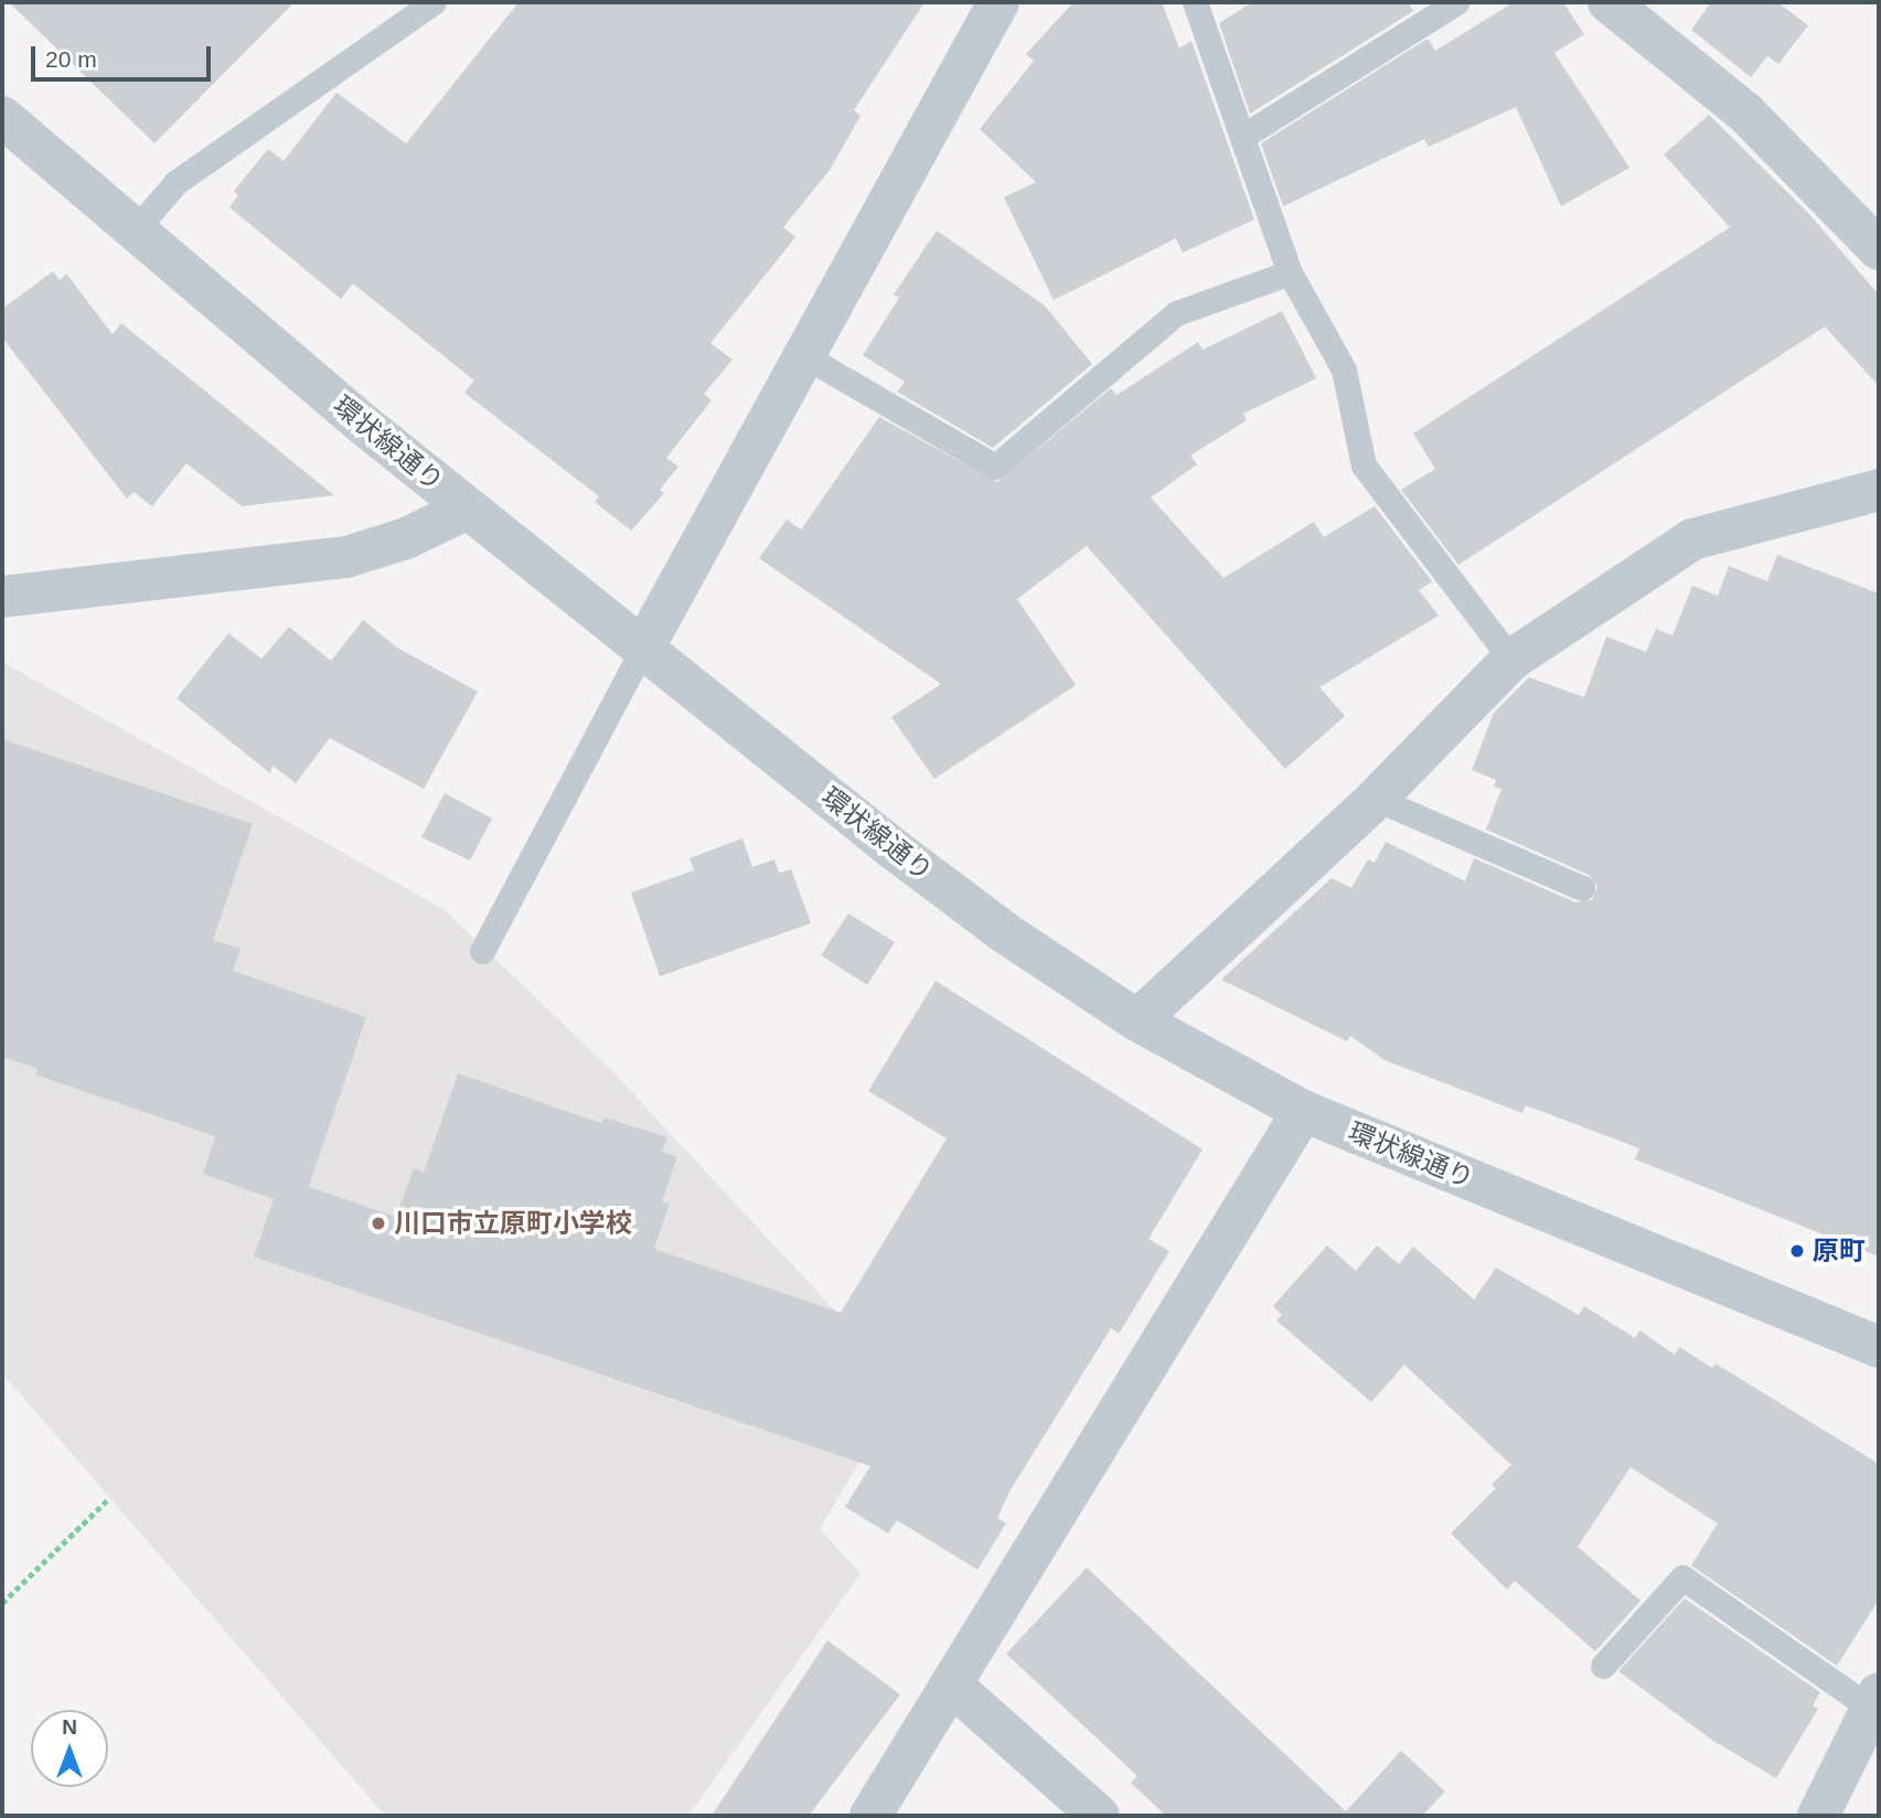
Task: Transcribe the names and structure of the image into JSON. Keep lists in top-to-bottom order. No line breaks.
{"streets":{"street":["環状線通り"]},"places":["川口市立原町小学校","原町"],"scale_bar":"20 m","north":"top"}
